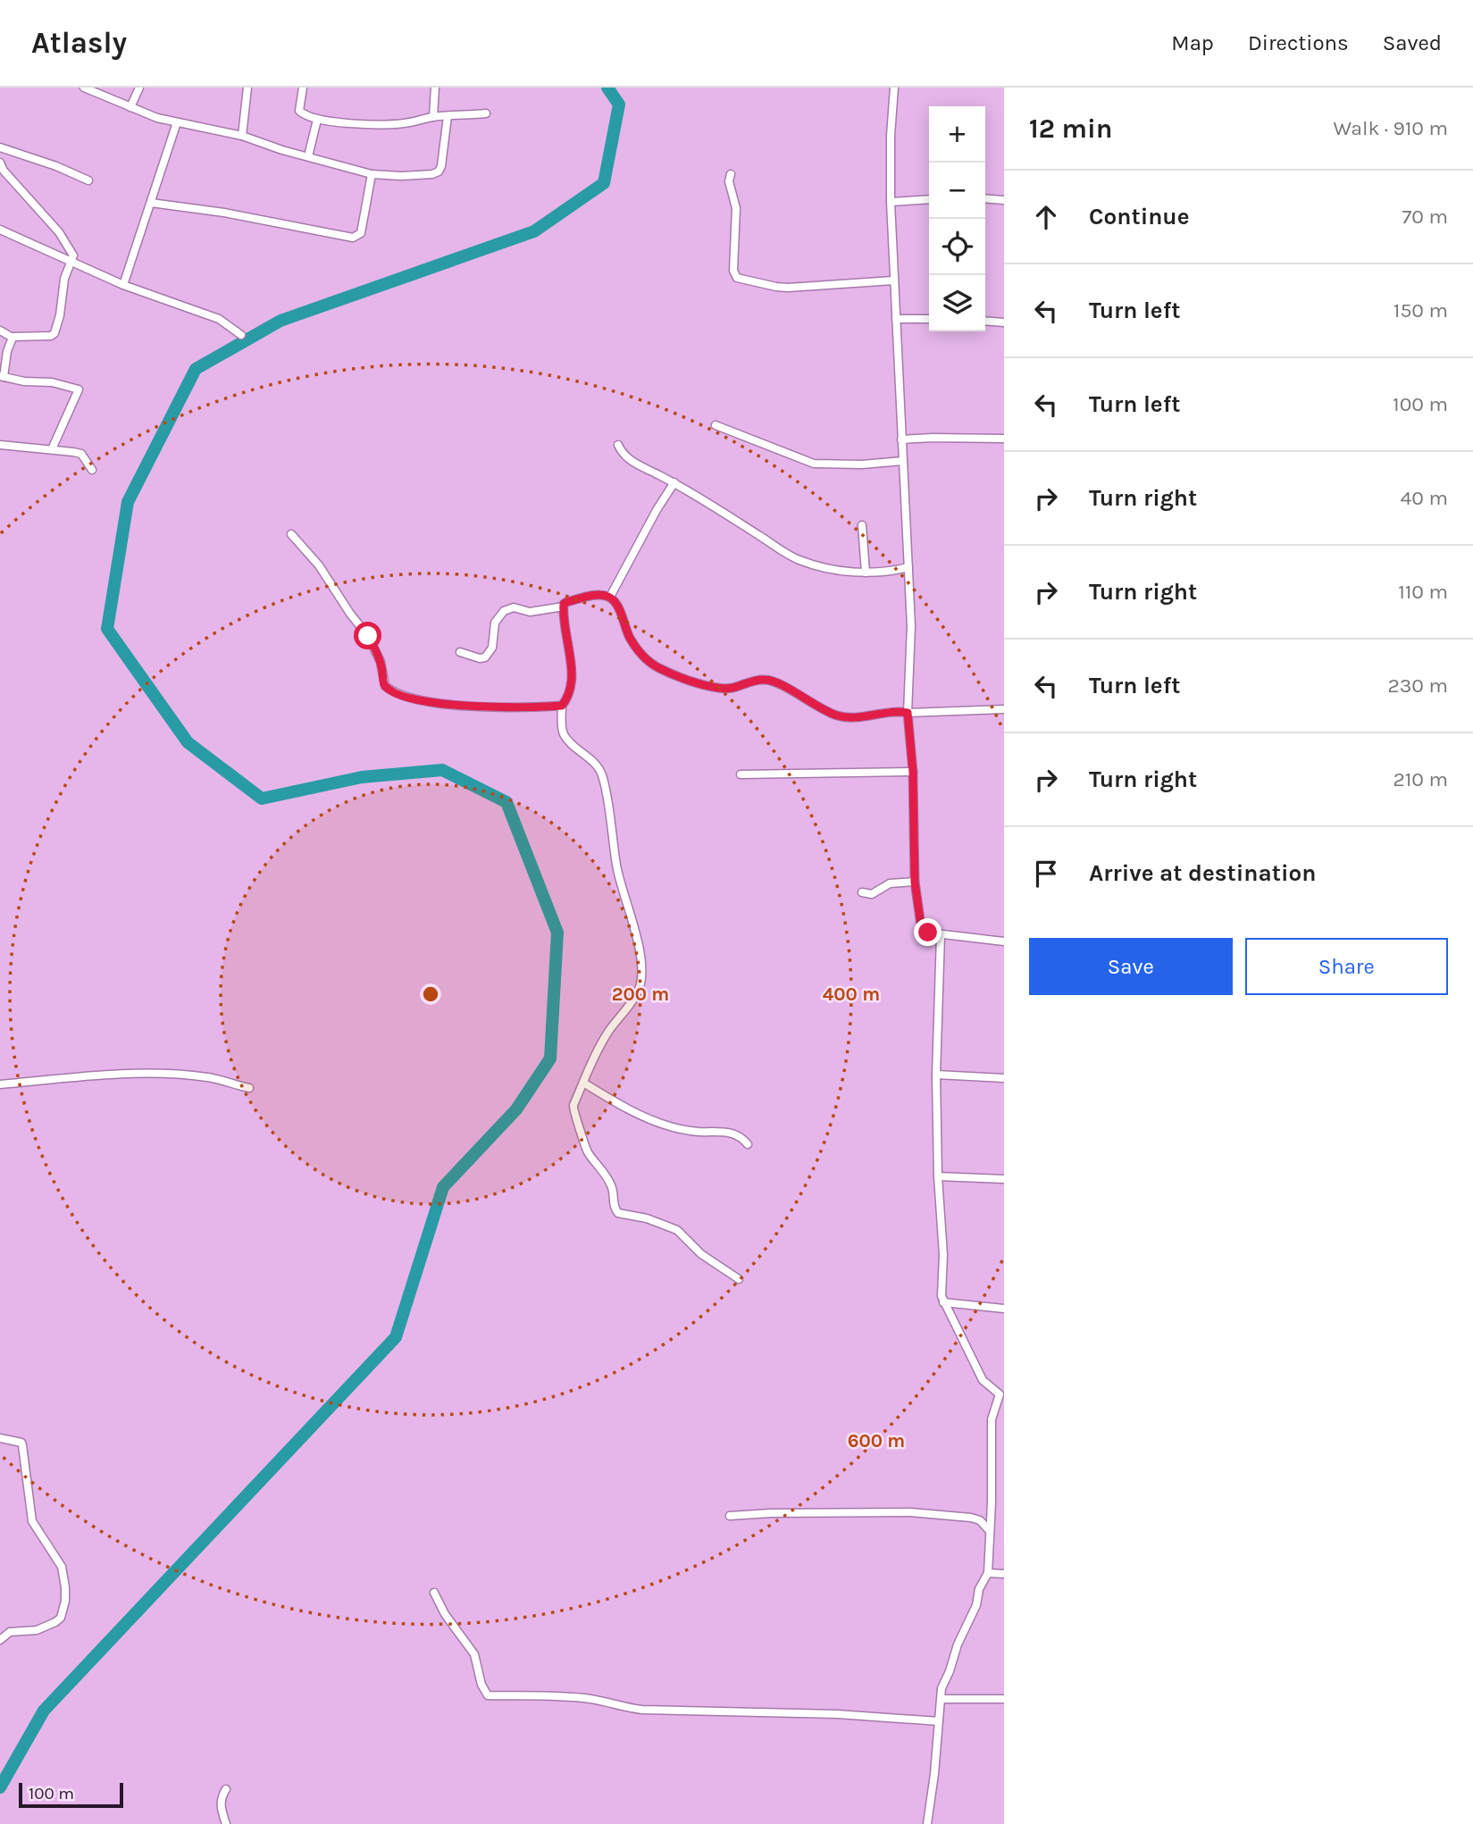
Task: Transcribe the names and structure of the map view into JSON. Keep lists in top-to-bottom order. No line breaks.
{"scale_bar":"100 m","page":{"header":"Atlasly","nav":["Map","Directions","Saved"],"heading":["12 min","Walk · 910 m"],"map_buttons":["+","−"],"list":[["Continue","70 m"],["Turn left","150 m"],["Turn left","100 m"],["Turn right","40 m"],["Turn right","110 m"],["Turn left","230 m"],["Turn right","210 m"],"Arrive at destination"],"buttons":["Save","Share"],"scale":"100 m"},"rings":["200 m","400 m","600 m"]}
